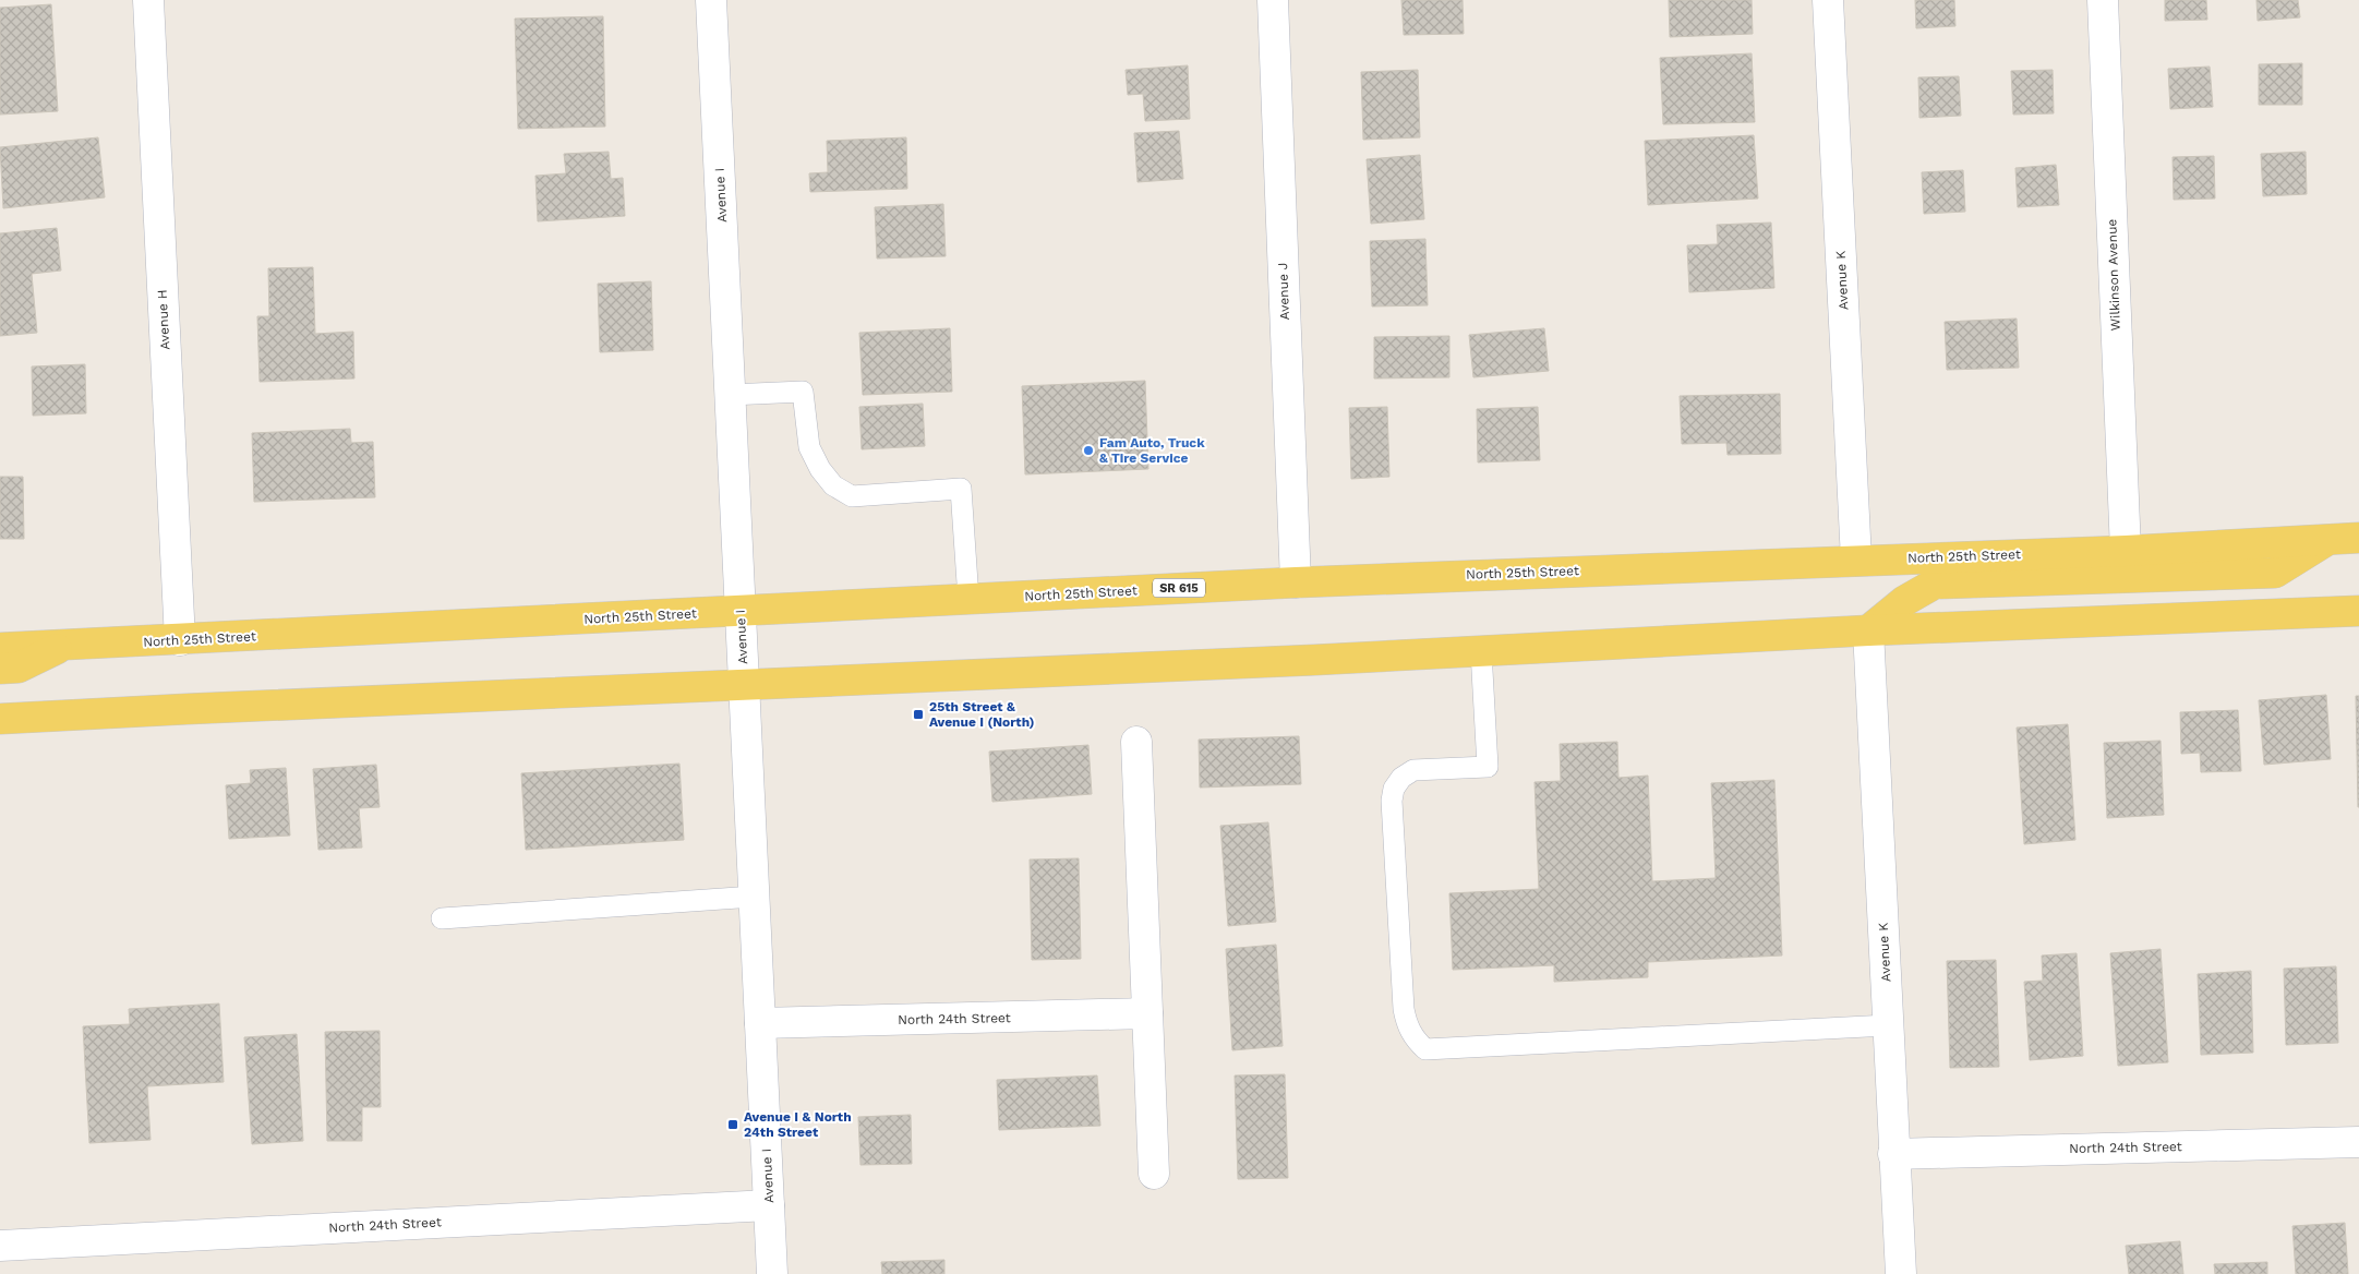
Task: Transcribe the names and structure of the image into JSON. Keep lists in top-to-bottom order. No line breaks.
{"streets":{"main road":["North 25th Street","SR 615"],"street":["Avenue I","Wilkinson Avenue","Avenue K","Avenue J","Avenue H","North 24th Street"]},"crossings":[["Avenue I","North 25th Street"],["Avenue I","North 24th Street"],["Wilkinson Avenue","North 25th Street"],["Avenue K","North 25th Street"],["Avenue K","North 24th Street"],["Avenue J","North 25th Street"],["Avenue H","North 25th Street"]],"places":{"other":["Fam Auto, Truck & Tire Service"],"transit":["25th Street & Avenue I (North)","Avenue I & North 24th Street"]}}
